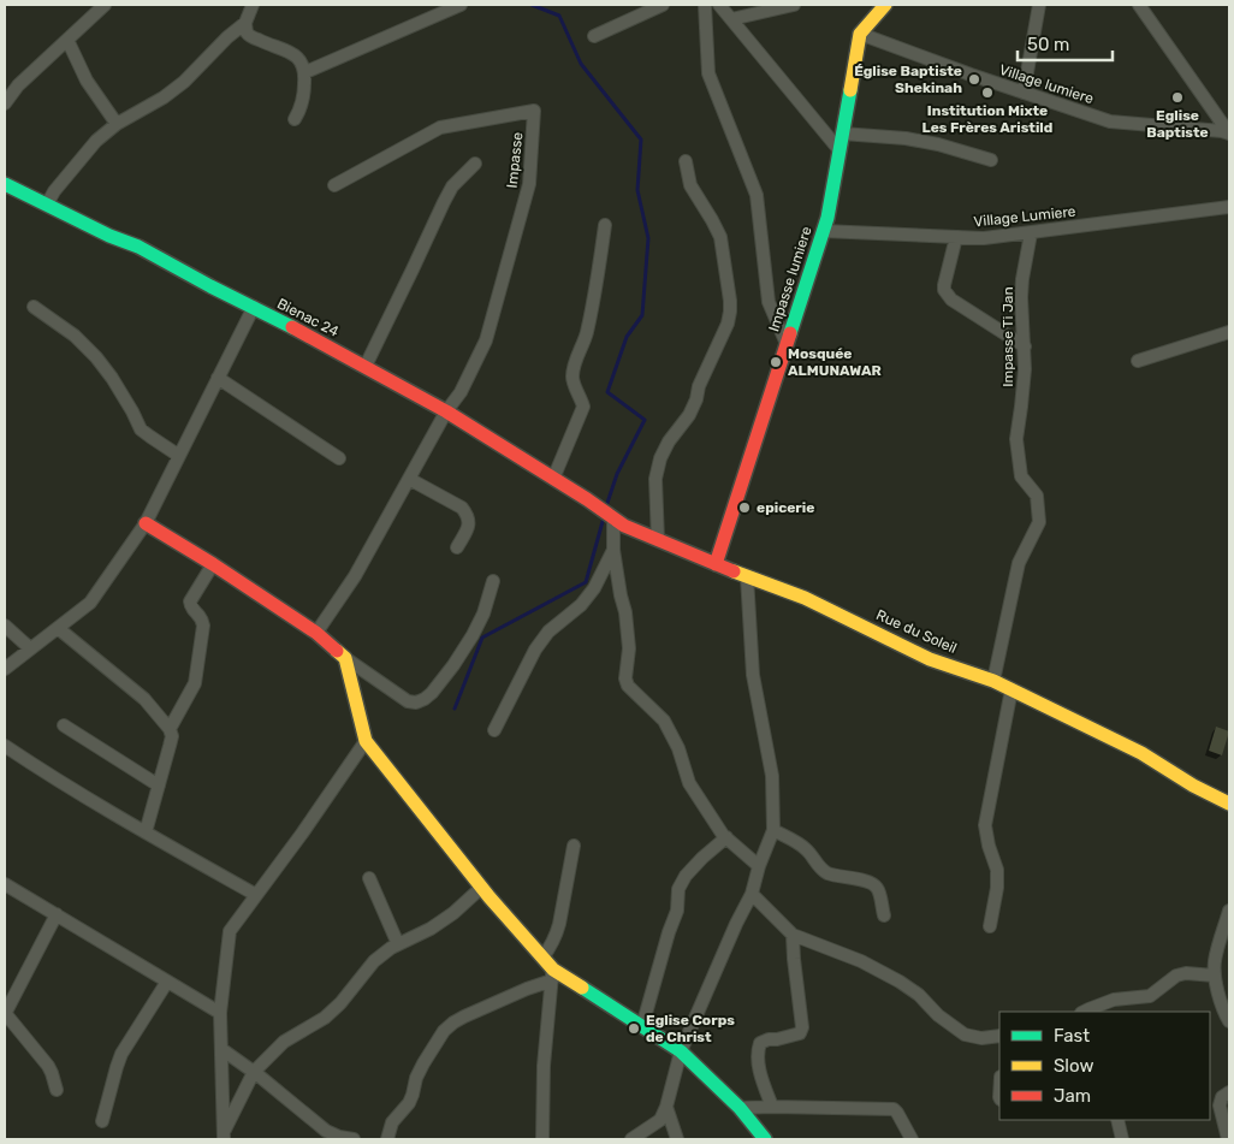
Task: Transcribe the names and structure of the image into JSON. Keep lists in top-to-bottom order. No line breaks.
{"streets":{"street":["Village lumiere","Impasse","Village Lumiere","Impasse lumiere","Bienac 24","Impasse Ti Jan","Rue du Soleil"]},"crossings":[["Village lumiere","Impasse lumiere"],["Impasse","Bienac 24"],["Village Lumiere","Impasse lumiere"],["Village Lumiere","Impasse Ti Jan"],["Impasse lumiere","Rue du Soleil"],["Bienac 24","Rue du Soleil"],["Impasse Ti Jan","Rue du Soleil"]],"places":["Église Baptiste Shekinah","Institution Mixte Les Frères Aristild","Eglise Baptiste","Mosquée ALMUNAWAR","epicerie","Eglise Corps de Christ"],"legend":["Fast","Slow","Jam"],"scale_bar":"50 m"}
